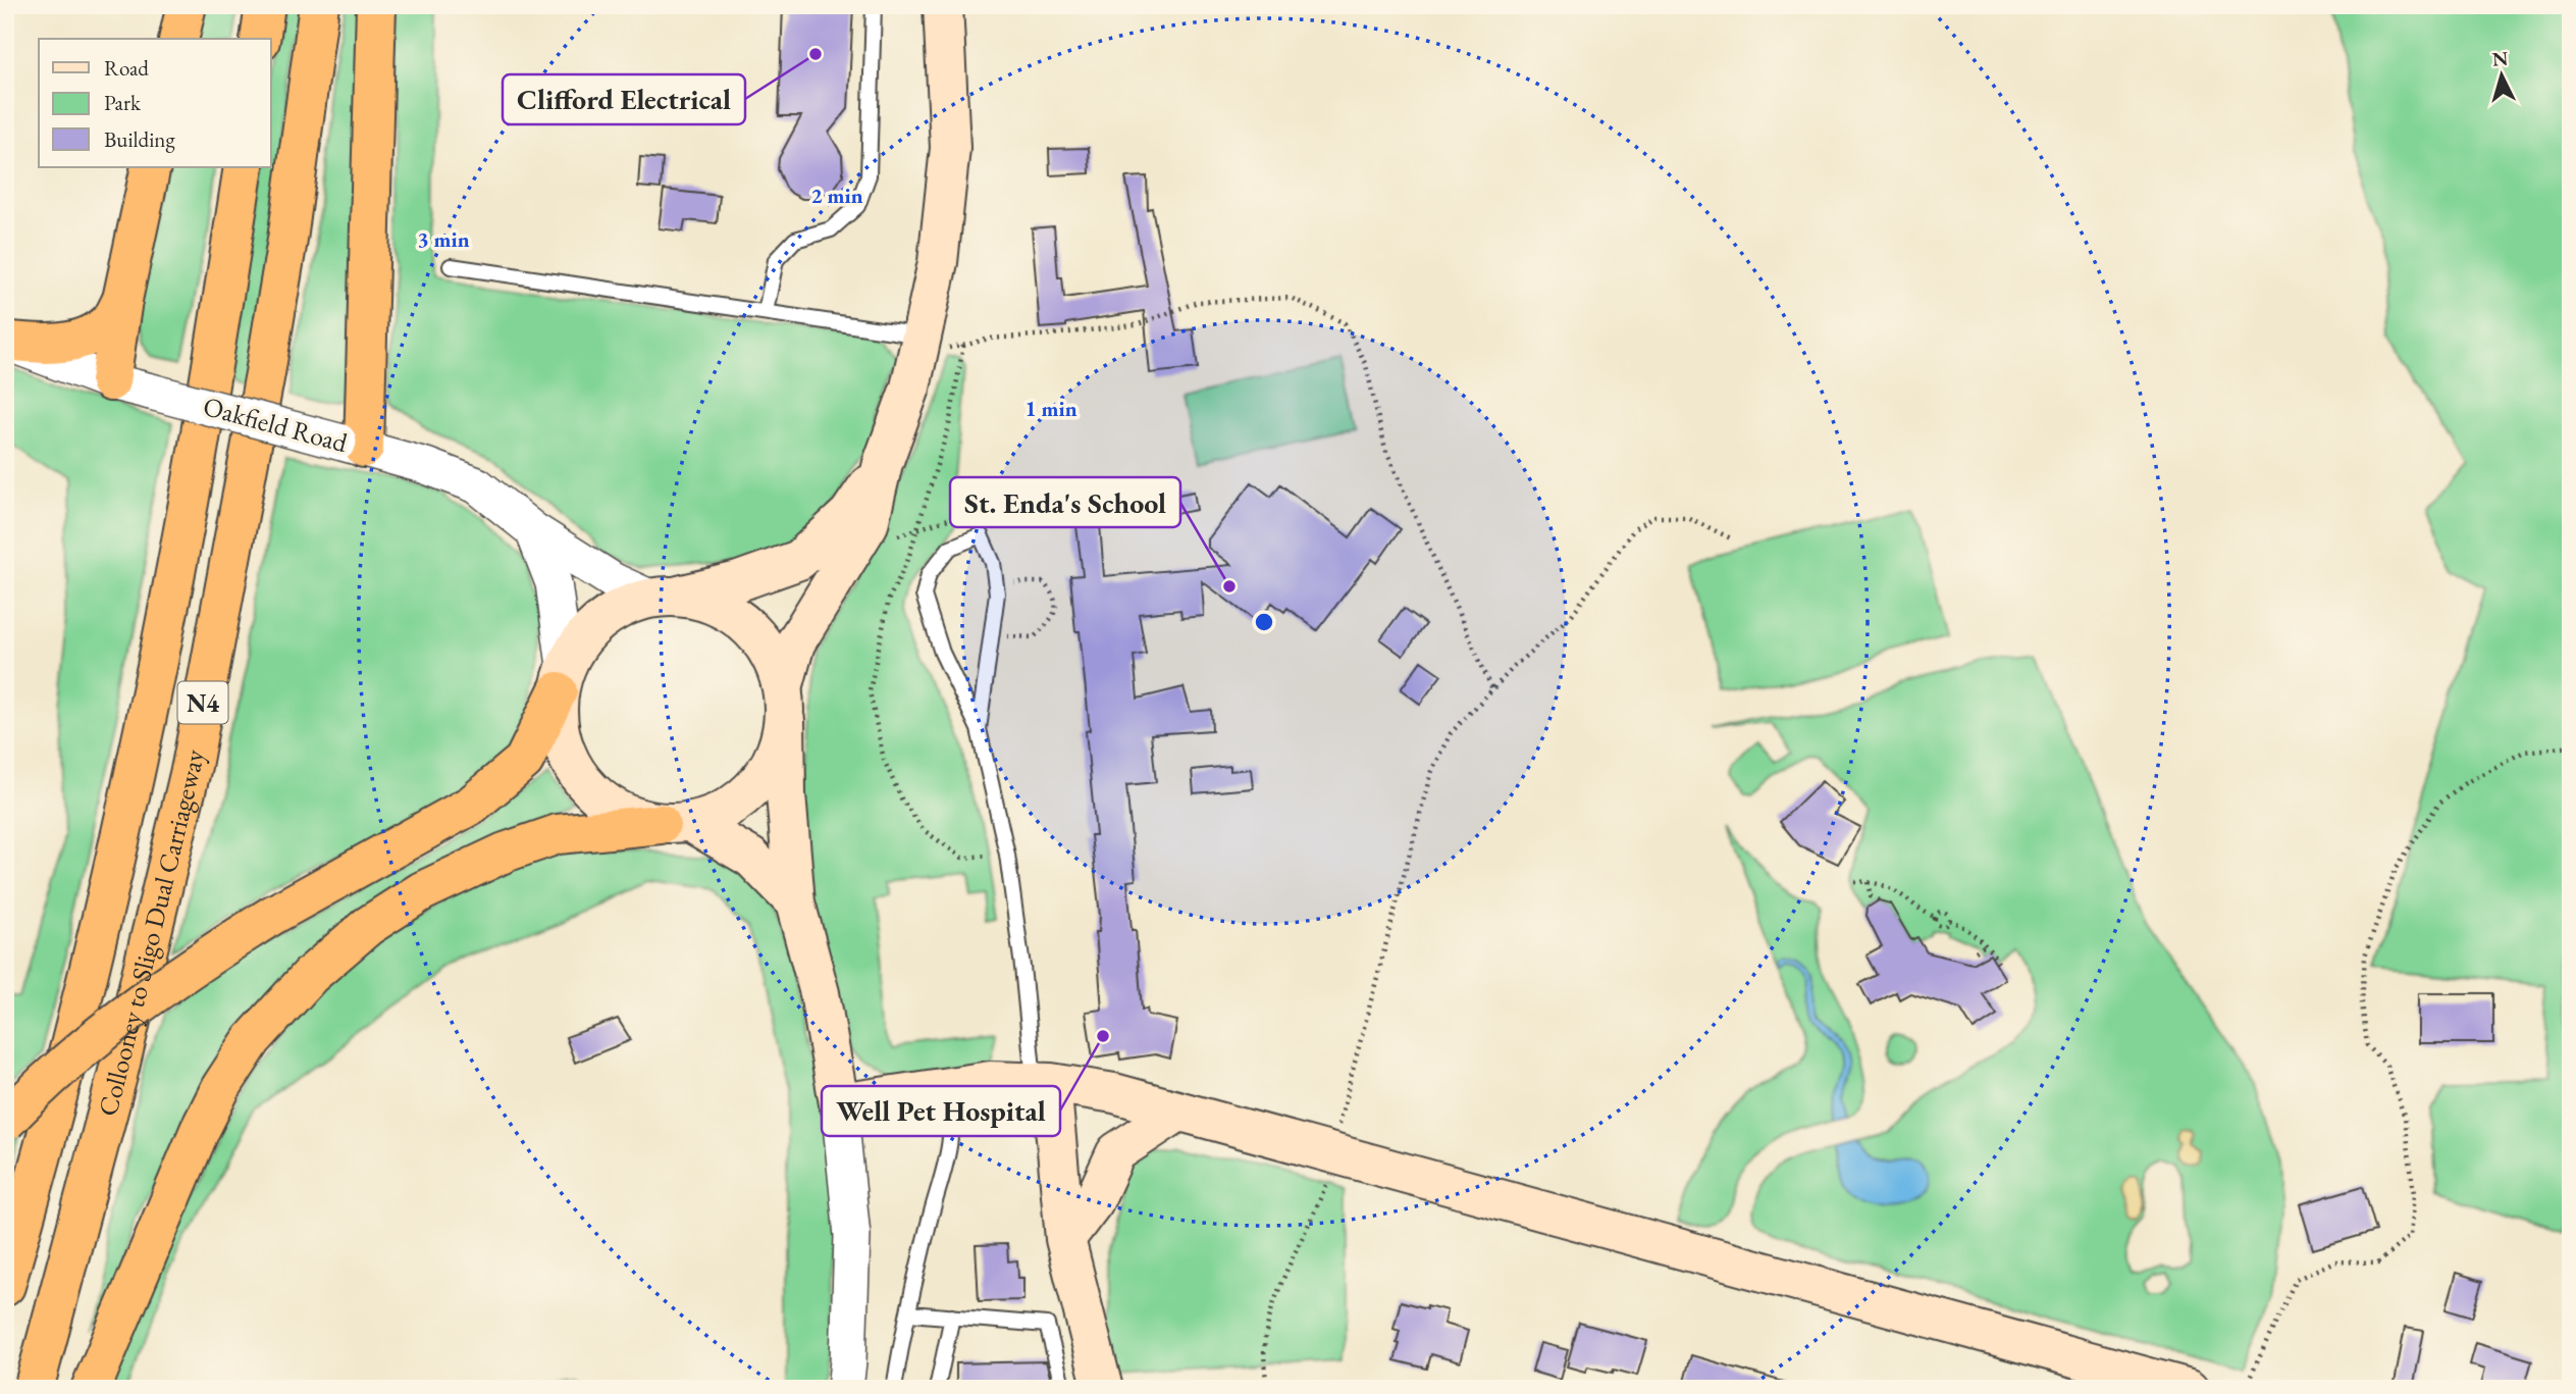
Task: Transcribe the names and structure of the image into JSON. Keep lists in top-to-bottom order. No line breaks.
{"streets":{"highway":["N4","Collooney to Sligo Dual Carriageway"],"street":["Oakfield Road"]},"places":["Clifford Electrical","St. Enda's School","Well Pet Hospital"],"legend":["Road","Park","Building"],"north":"top","rings":["2 min","3 min","1 min"]}
